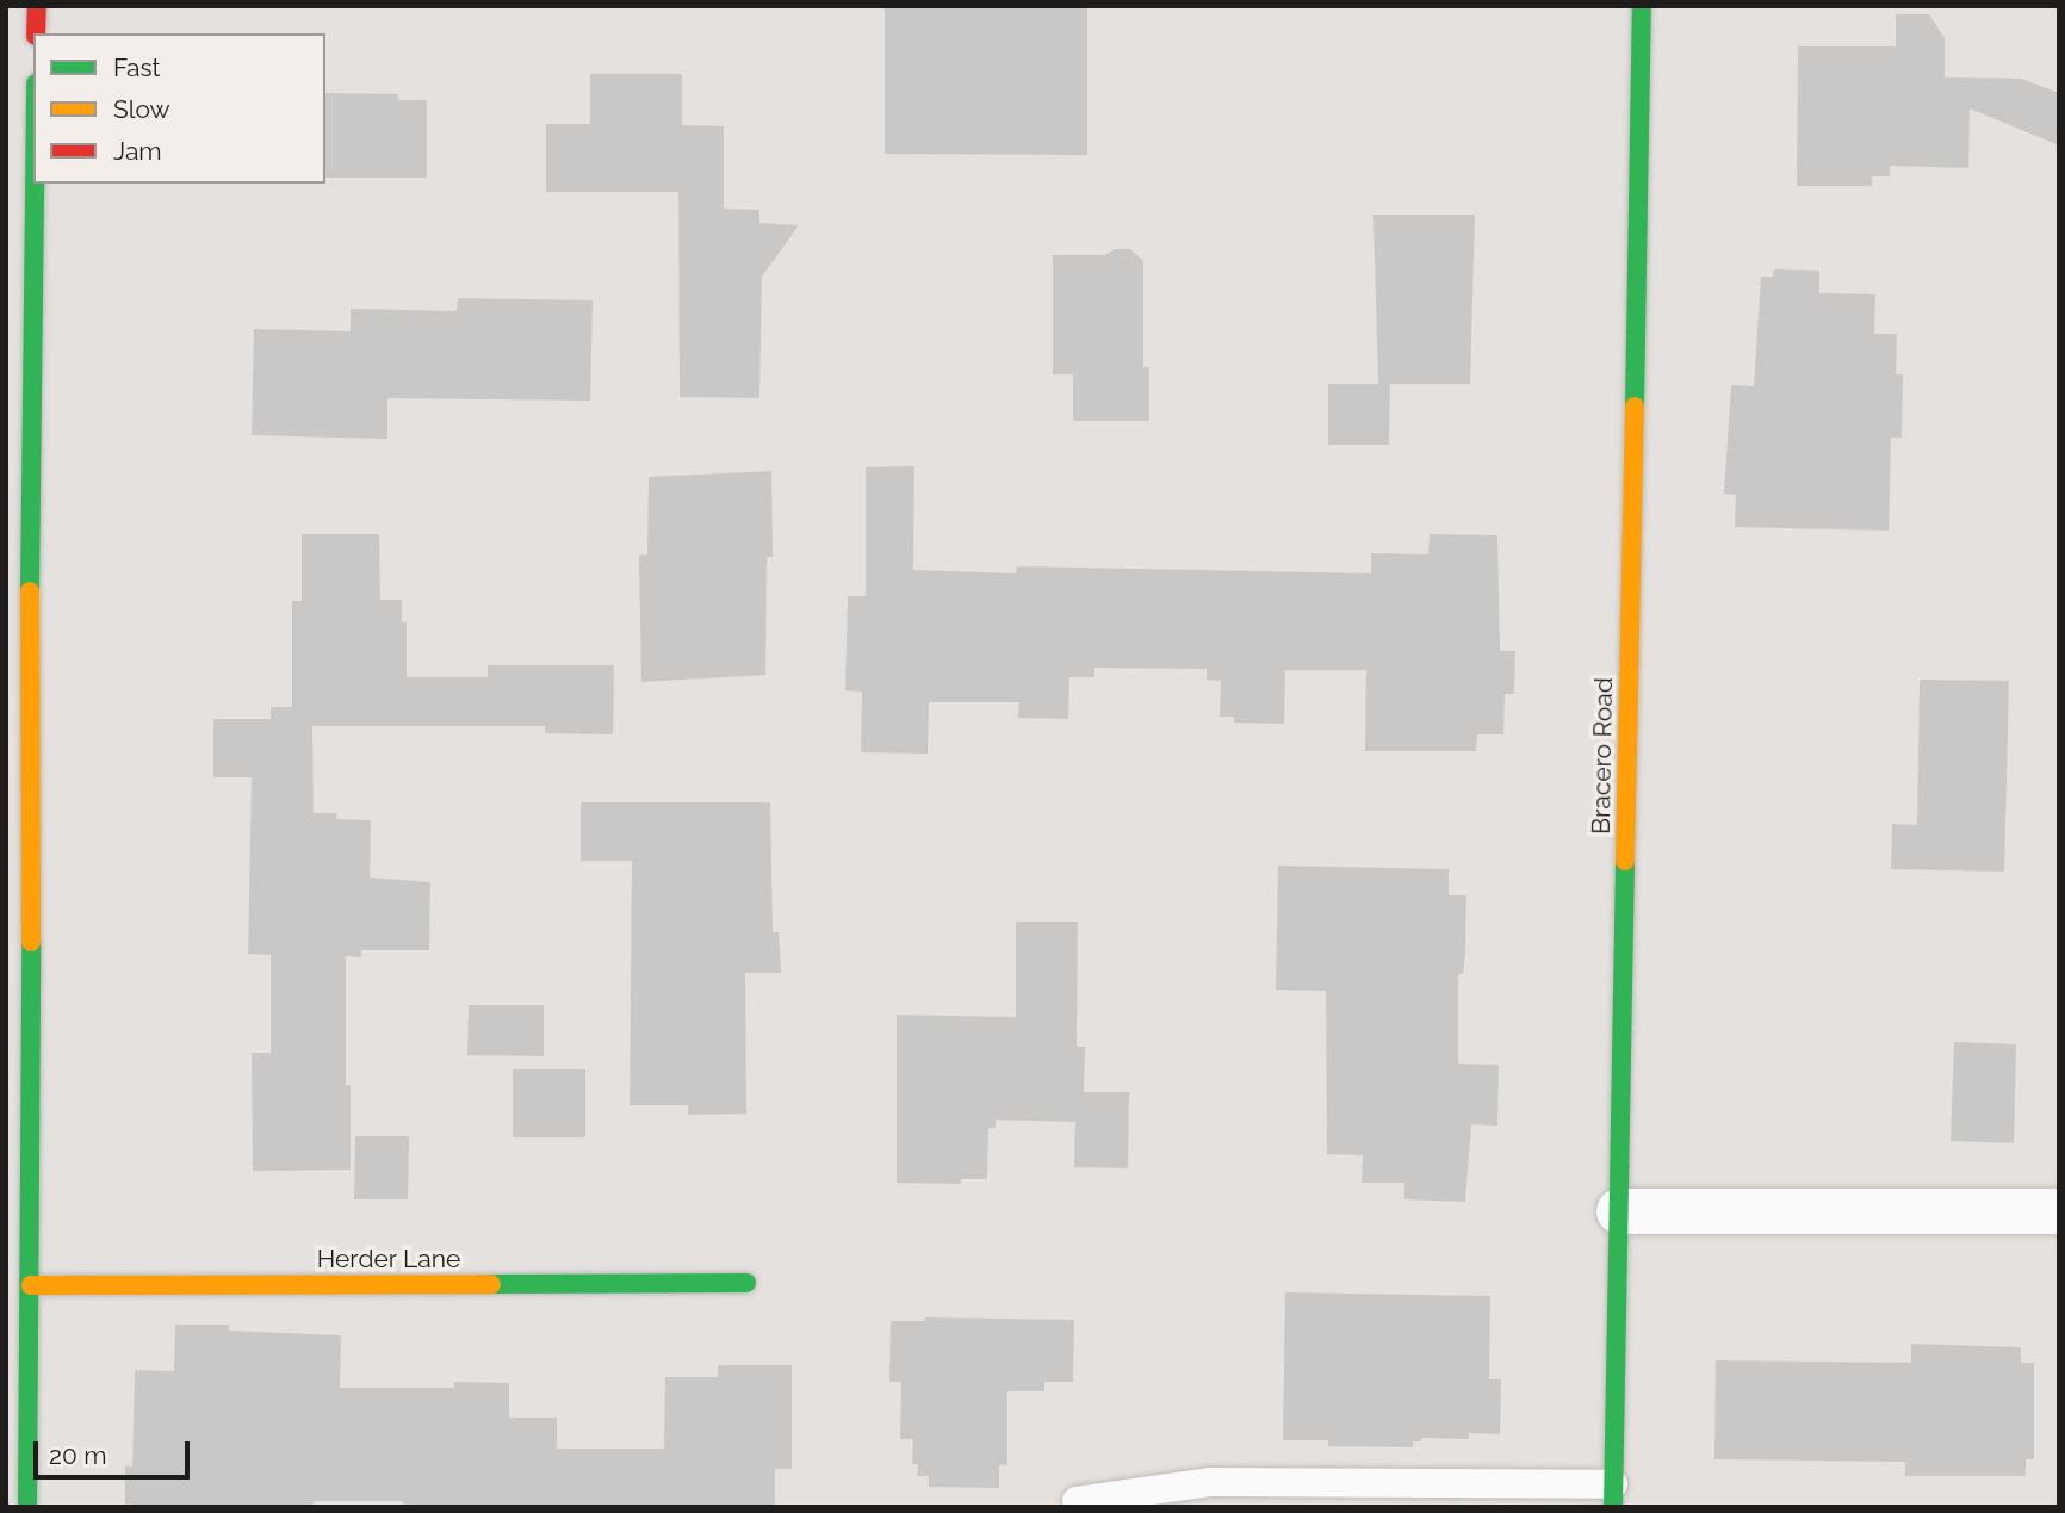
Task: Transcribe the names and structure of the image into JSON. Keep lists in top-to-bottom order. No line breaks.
{"streets":{"street":["Bracero Road","Herder Lane"]},"legend":["Fast","Slow","Jam"],"scale_bar":"20 m"}
